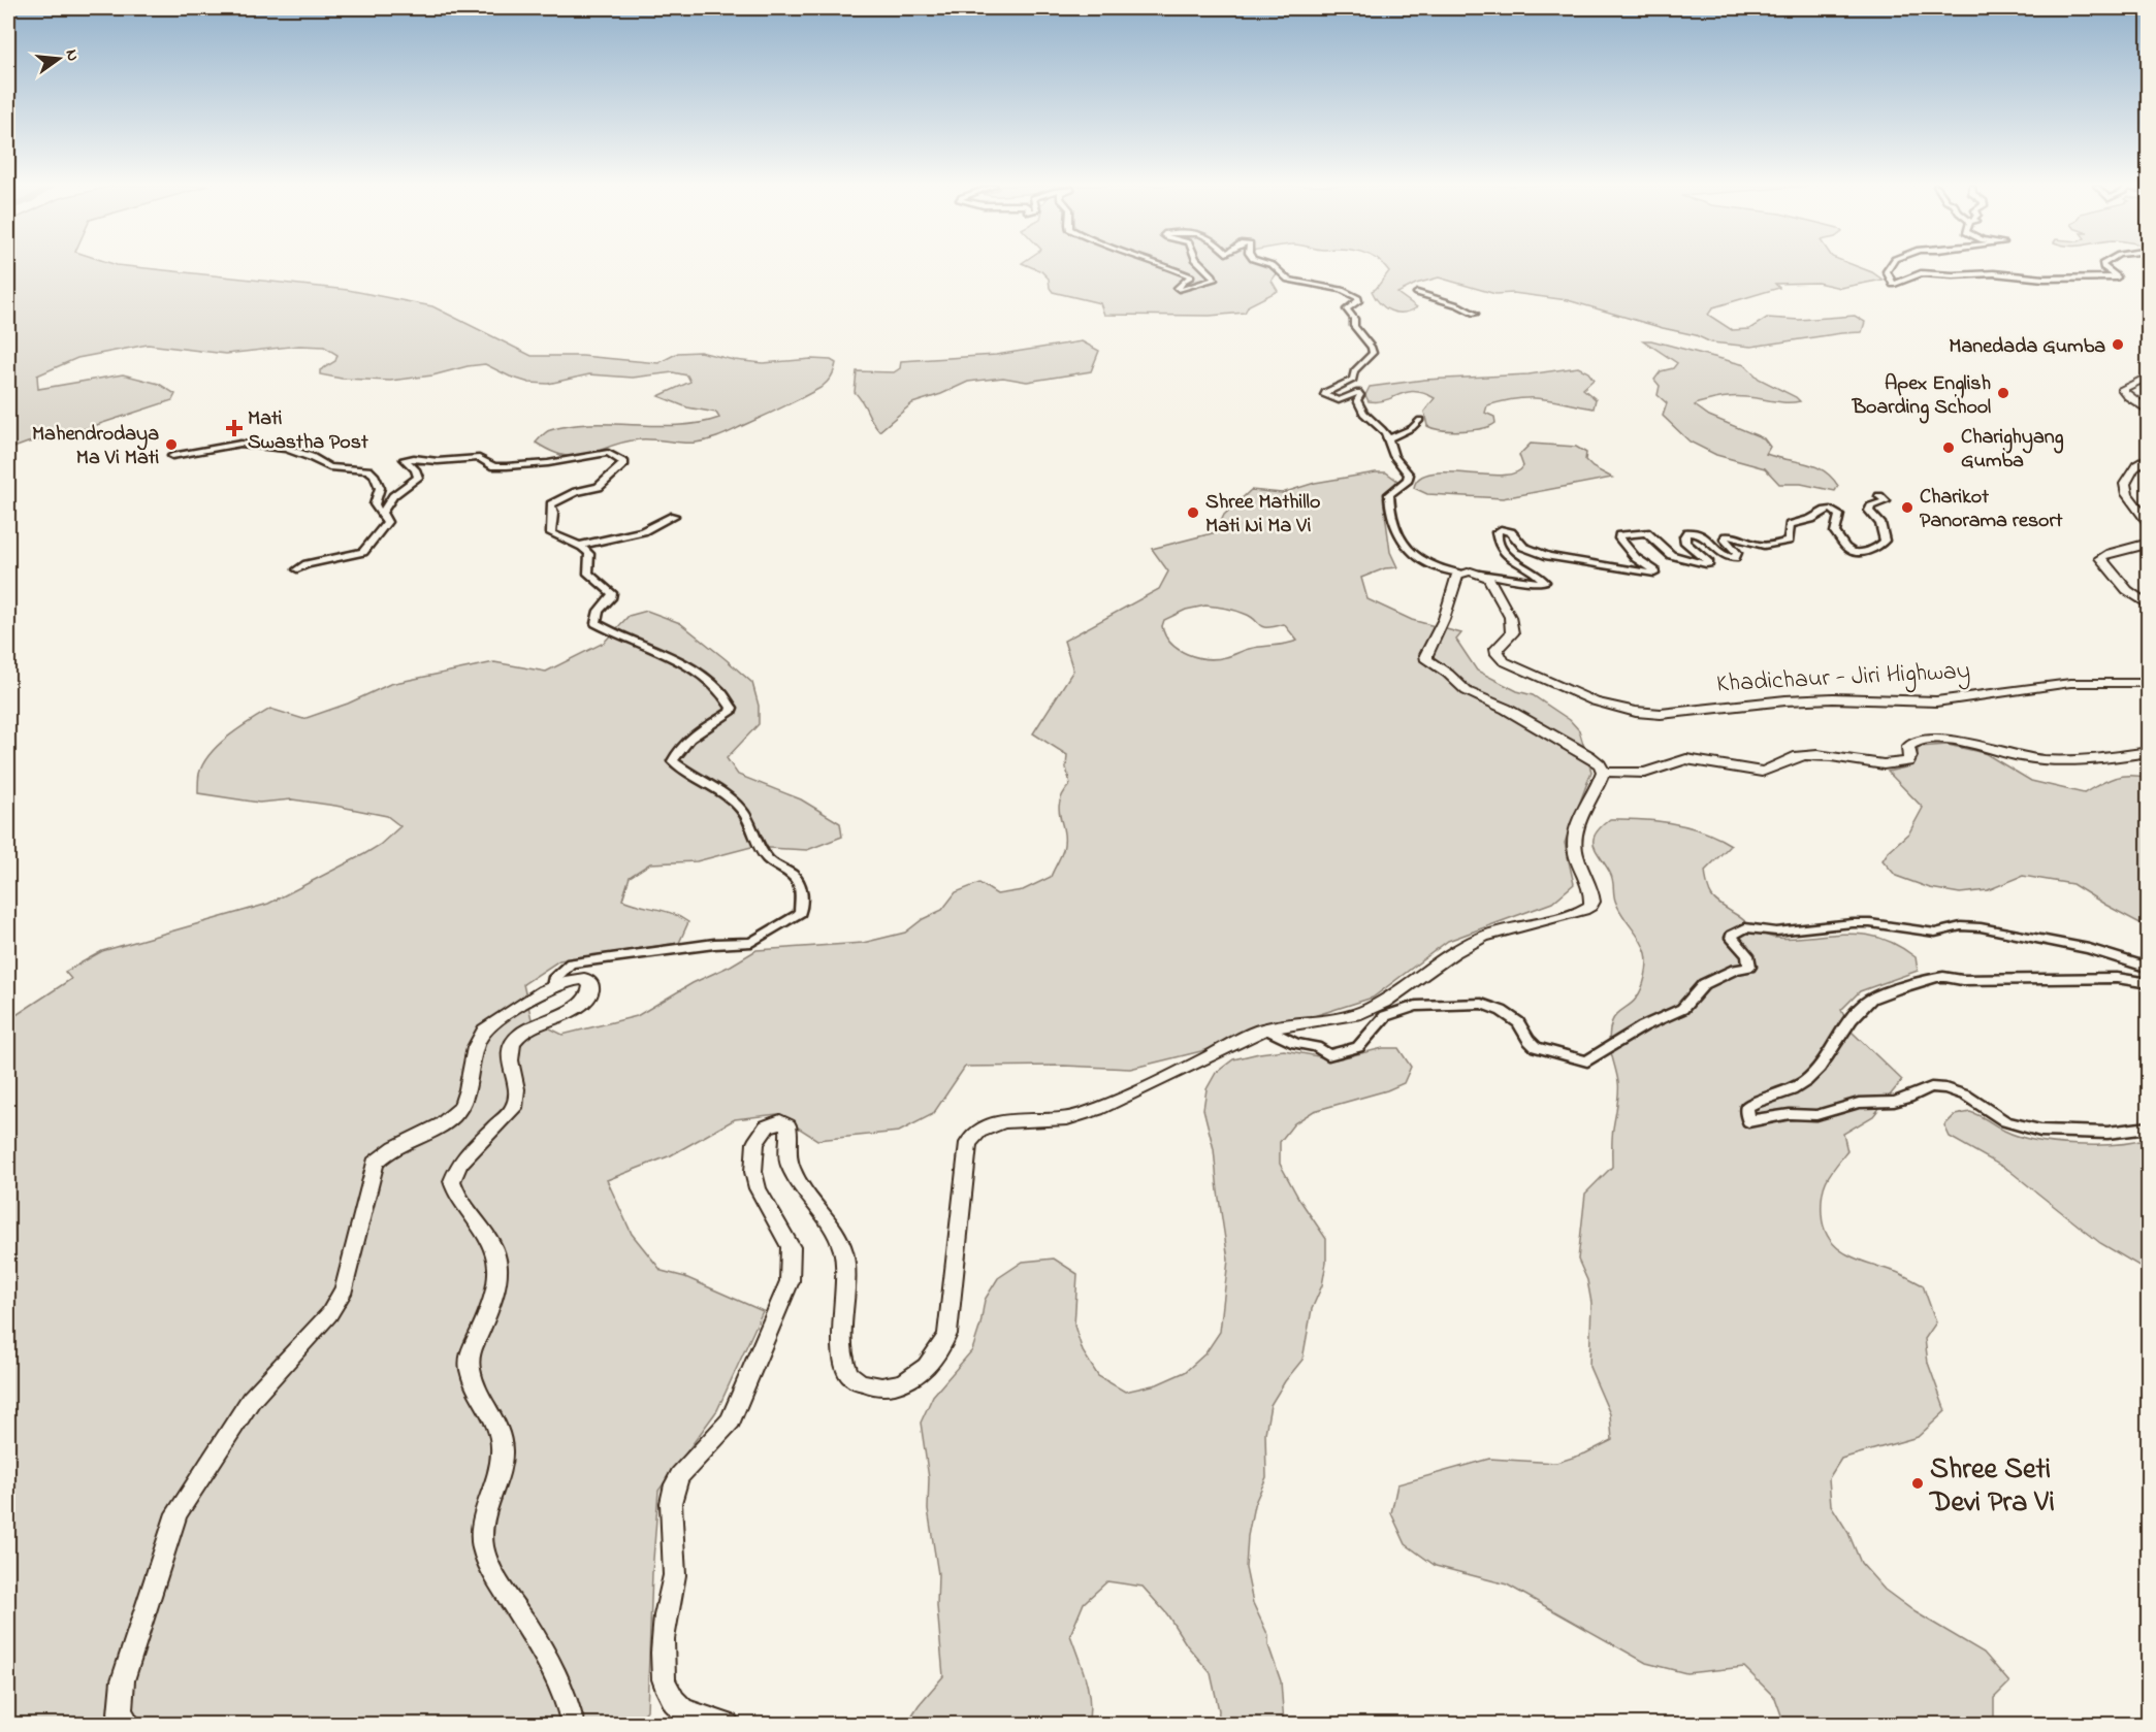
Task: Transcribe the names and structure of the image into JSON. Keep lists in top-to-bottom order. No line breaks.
{"streets":{"main road":["Khadichaur - Jiri Highway"]},"places":{"other":["Manedada Gumba","Apex English Boarding School","Mahendrodaya Ma Vi Mati","Charighyang Gumba","Charikot Panorama resort","Shree Mathillo Mati Ni Ma Vi","Shree Seti Devi Pra Vi"],"health":["Mati Swastha Post"]},"north":"right"}
